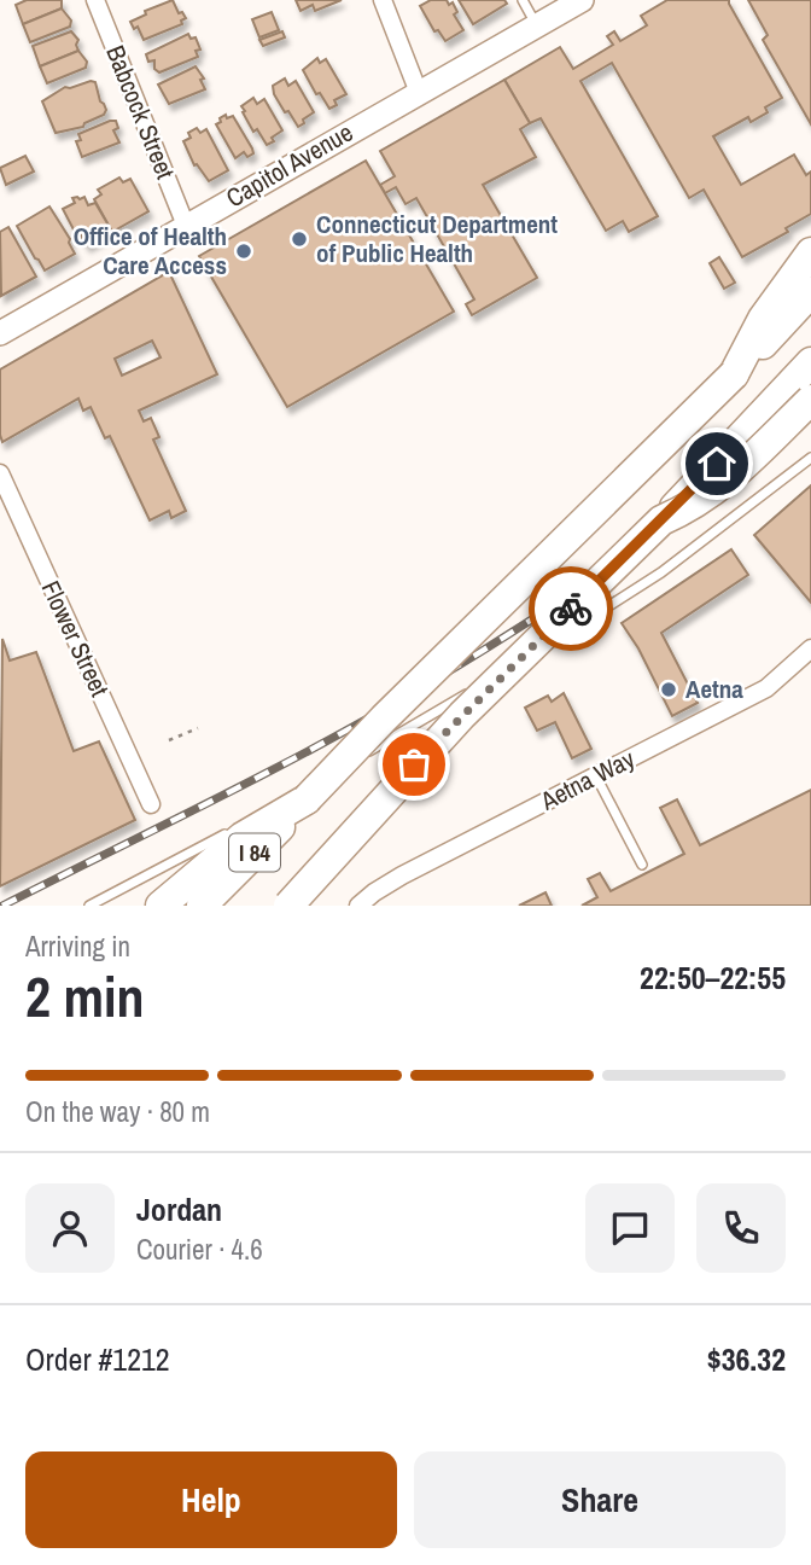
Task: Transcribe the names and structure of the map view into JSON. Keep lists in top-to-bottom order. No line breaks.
{"streets":{"highway":["I 84"],"main road":["Capitol Avenue"],"street":["Babcock Street","Flower Street","Aetna Way"]},"crossings":[["Babcock Street","Capitol Avenue"]],"places":["Connecticut Department of Public Health","Office of Health Care Access","Aetna"],"page":{"heading":["2 min","Arriving in","22:50–22:55"],"panel":["Jordan","Courier · 4.6","Order #1212","$36.32"],"bar":"On the way · 80 m","buttons":["Help","Share"]}}
